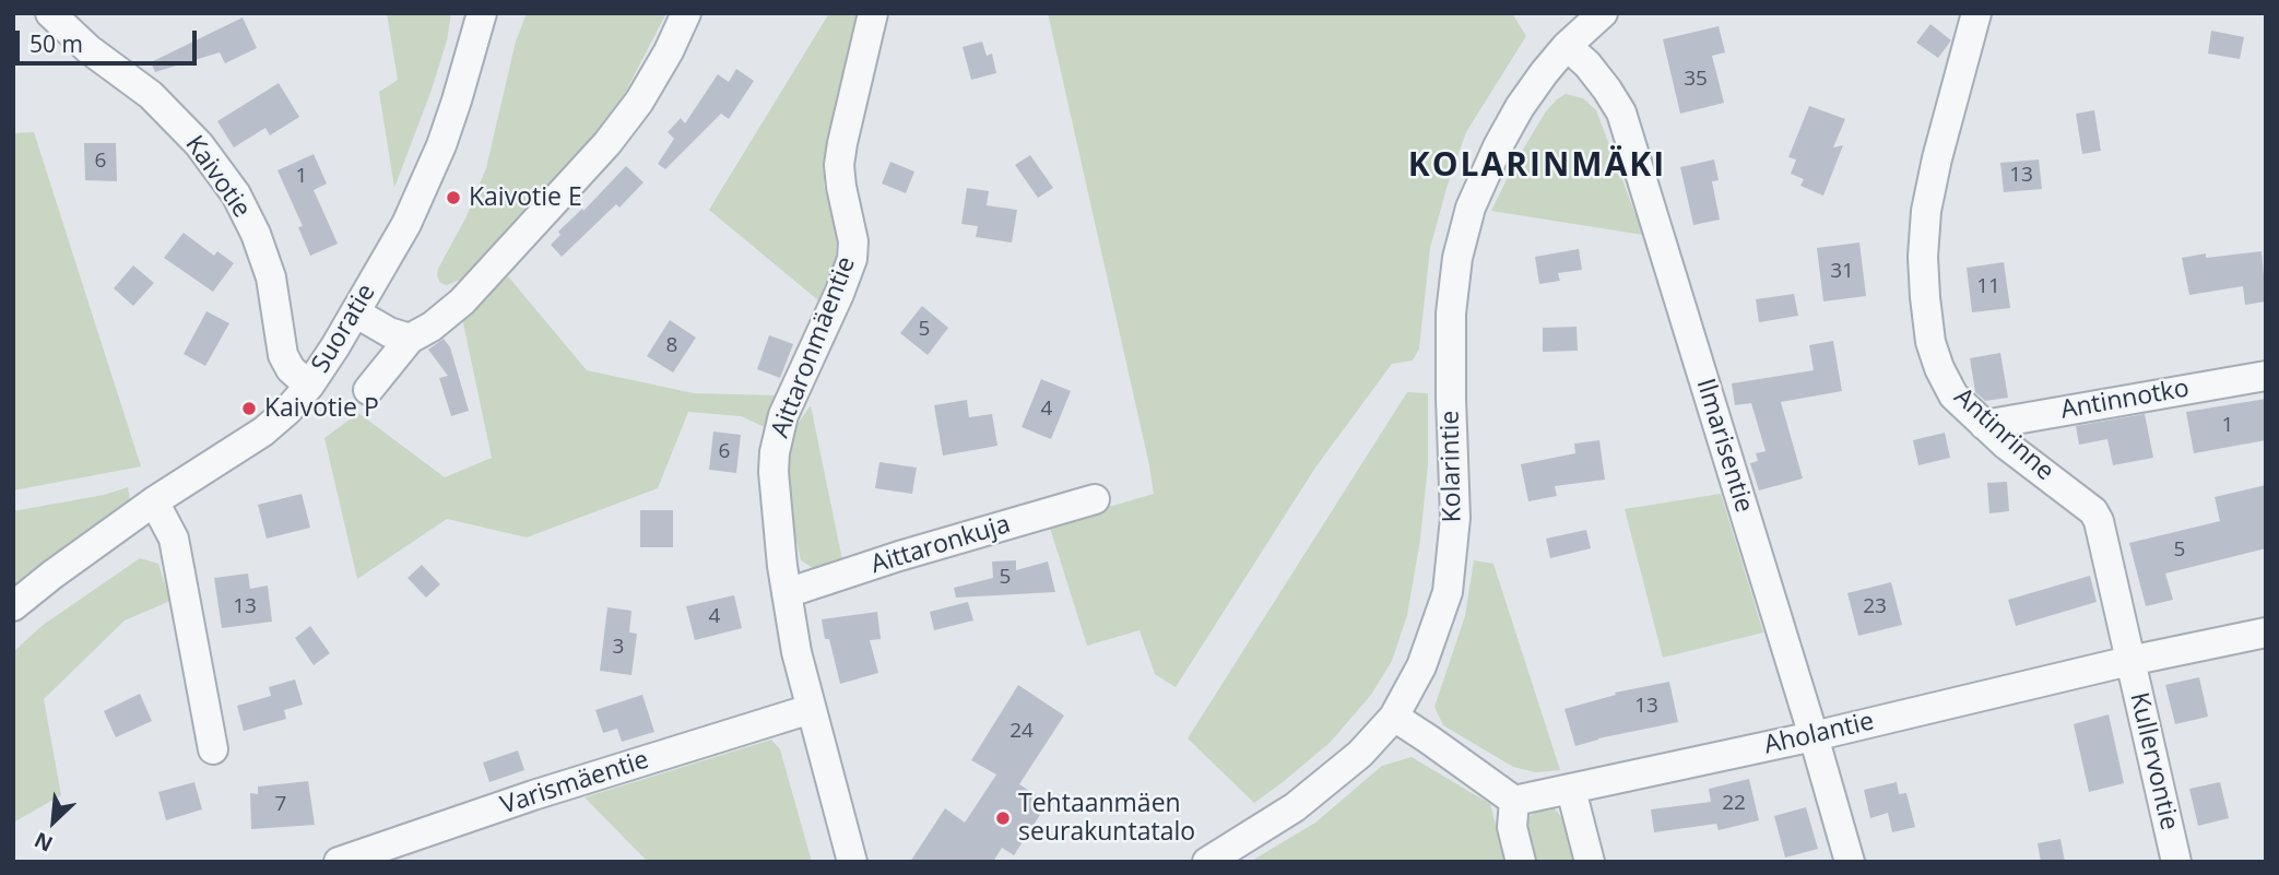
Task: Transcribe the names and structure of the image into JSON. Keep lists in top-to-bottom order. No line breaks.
{"streets":{"street":["Kaivotie","Suoratie","Aittaronmäentie","Antinnotko","Antinrinne","Ilmarisentie","Kolarintie","Aittaronkuja","Aholantie","Kullervontie","Varismäentie"]},"crossings":[["Kaivotie","Suoratie"],["Aittaronmäentie","Aittaronkuja"],["Aittaronmäentie","Varismäentie"],["Antinnotko","Antinrinne"],["Antinrinne","Aholantie"],["Antinrinne","Kullervontie"],["Ilmarisentie","Kolarintie"],["Ilmarisentie","Aholantie"],["Aholantie","Kullervontie"]],"districts":["KOLARINMÄKI"],"places":["Kaivotie E","Kaivotie P","Tehtaanmäen seurakuntatalo"],"house_numbers":["35","6","13","1","31","11","5","8","4","1","6","5","5","13","23","4","3","13","24","22","7"],"scale_bar":"50 m","north":"bottom left"}
